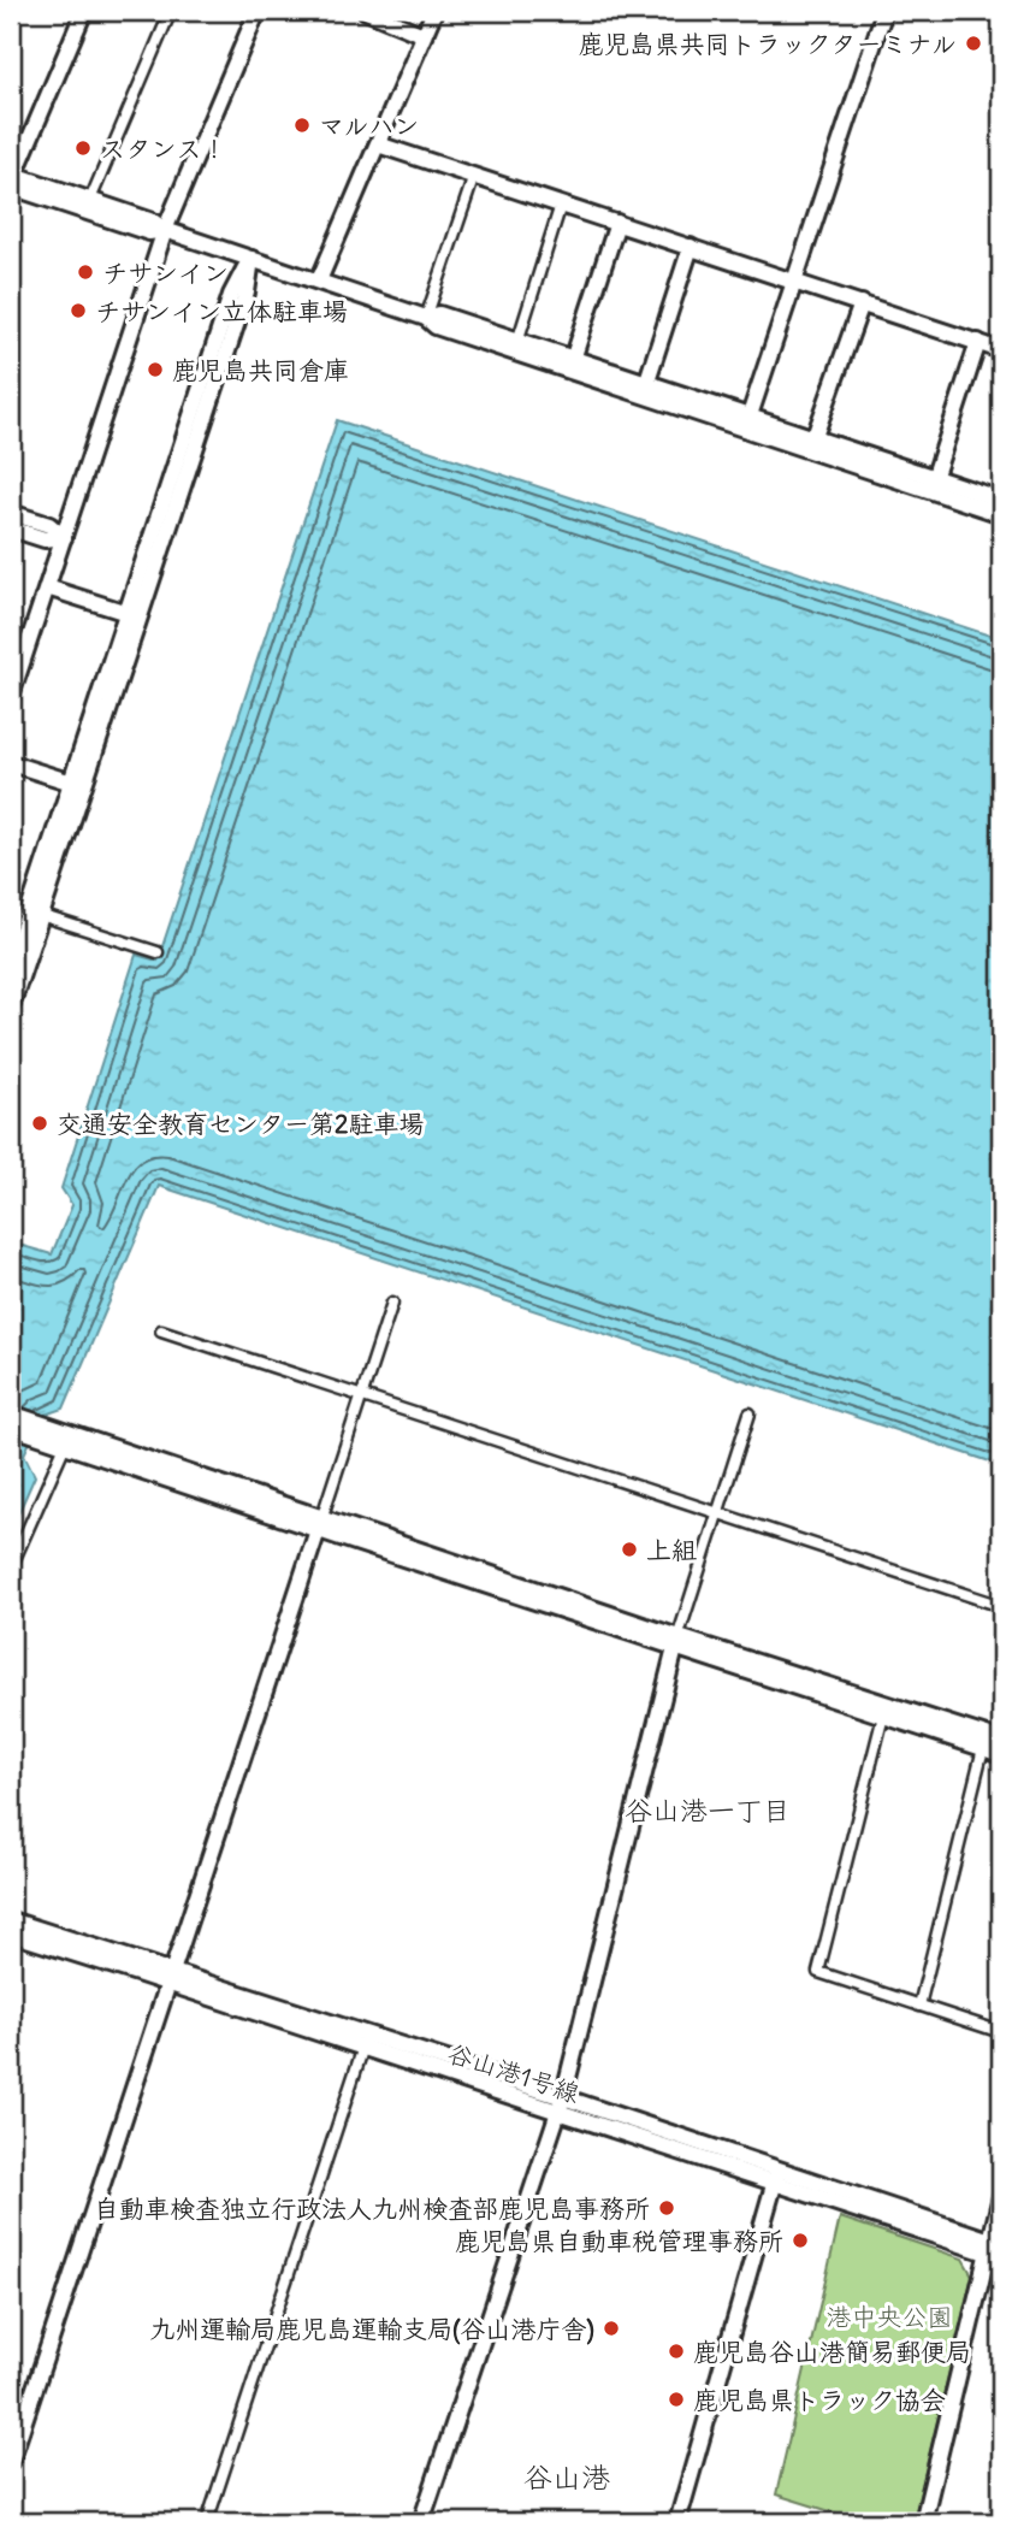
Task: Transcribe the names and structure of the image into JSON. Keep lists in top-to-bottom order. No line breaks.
{"streets":{"street":["谷山港1号線"]},"districts":["谷山港一丁目","谷山港"],"parks":["港中央公園"],"places":["鹿児島県共同トラックターミナル","マルハン","スタンス！","チサンイン","チサンイン立体駐車場","鹿児島共同倉庫","交通安全教育センター第2駐車場","上組","自動車検査独立行政法人九州検査部鹿児島事務所","鹿児島県自動車税管理事務所","九州運輸局鹿児島運輸支局(谷山港庁舎)","鹿児島谷山港簡易郵便局","鹿児島県トラック協会"]}
